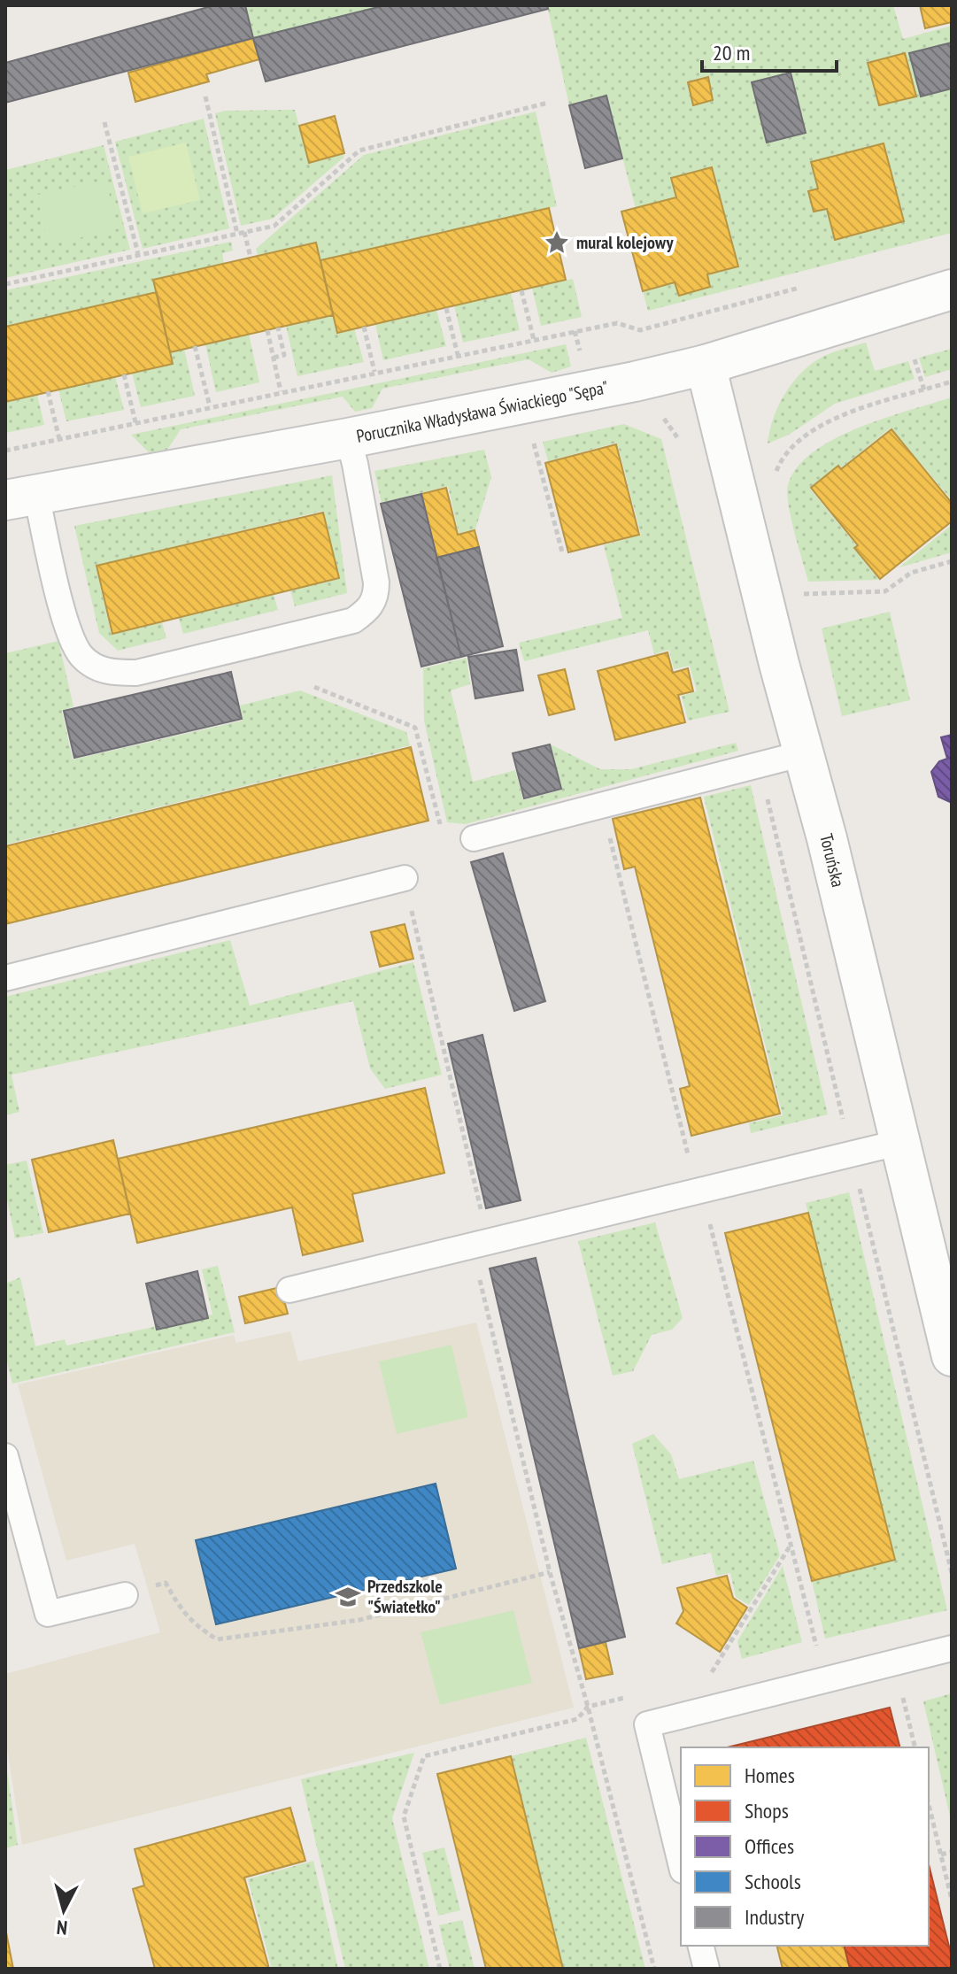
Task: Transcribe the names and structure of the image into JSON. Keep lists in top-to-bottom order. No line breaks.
{"streets":{"street":["Porucznika Władysława Świackiego \"Sępa\"","Toruńska"]},"crossings":[["Porucznika Władysława Świackiego \"Sępa\"","Toruńska"]],"places":{"place":["mural kolejowy"],"school or university":["Przedszkole \"Światełko\""]},"legend":["Homes","Shops","Offices","Schools","Industry"],"scale_bar":"20 m","north":"bottom"}
